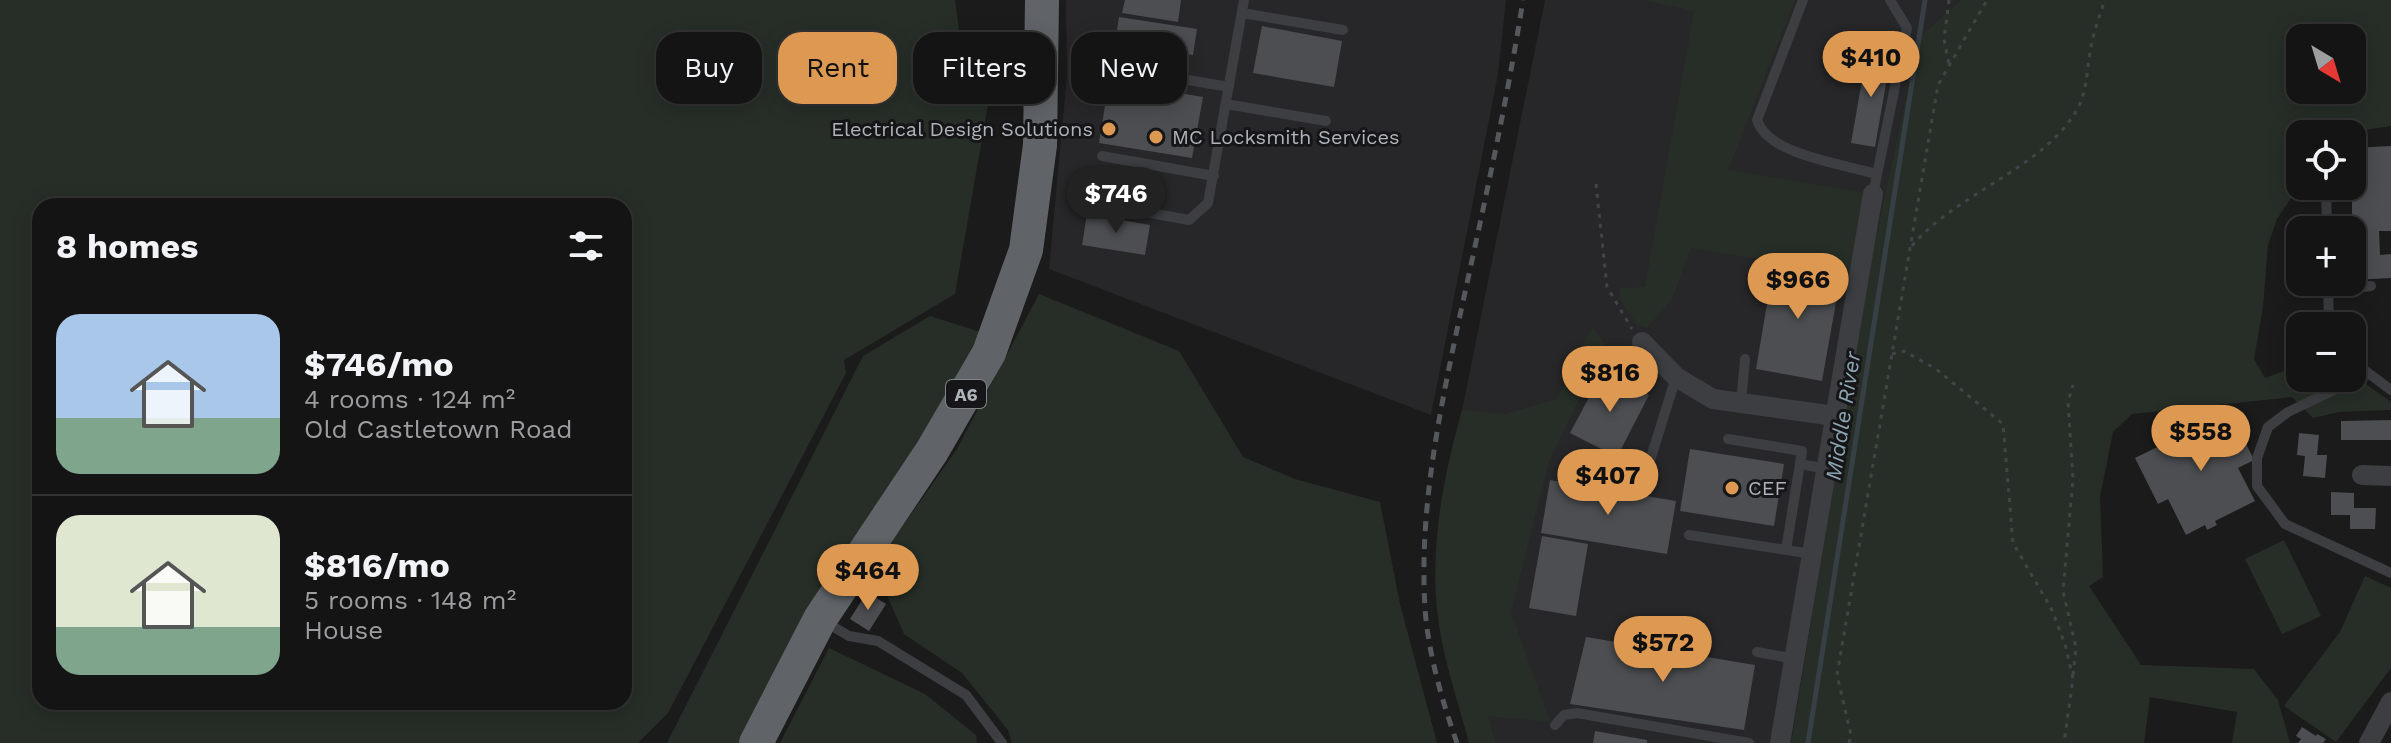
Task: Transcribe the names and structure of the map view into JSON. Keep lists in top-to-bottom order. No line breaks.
{"streets":{"highway":["A6"]},"water":["Middle River"],"places":["Electrical Design Solutions","MC Locksmith Services","CEF"],"north":"bottom right","page":{"map_buttons":["+","−"],"price":["$410","$746","$966","$816","$558","$407","$464","$572"],"chip":["Buy","Rent","Filters","New"],"heading":"8 homes","list":[{"name":"$746/mo","note":"4 rooms · 124 m² · Old Castletown Road"},{"name":"$816/mo","note":"5 rooms · 148 m² · House"}]}}
